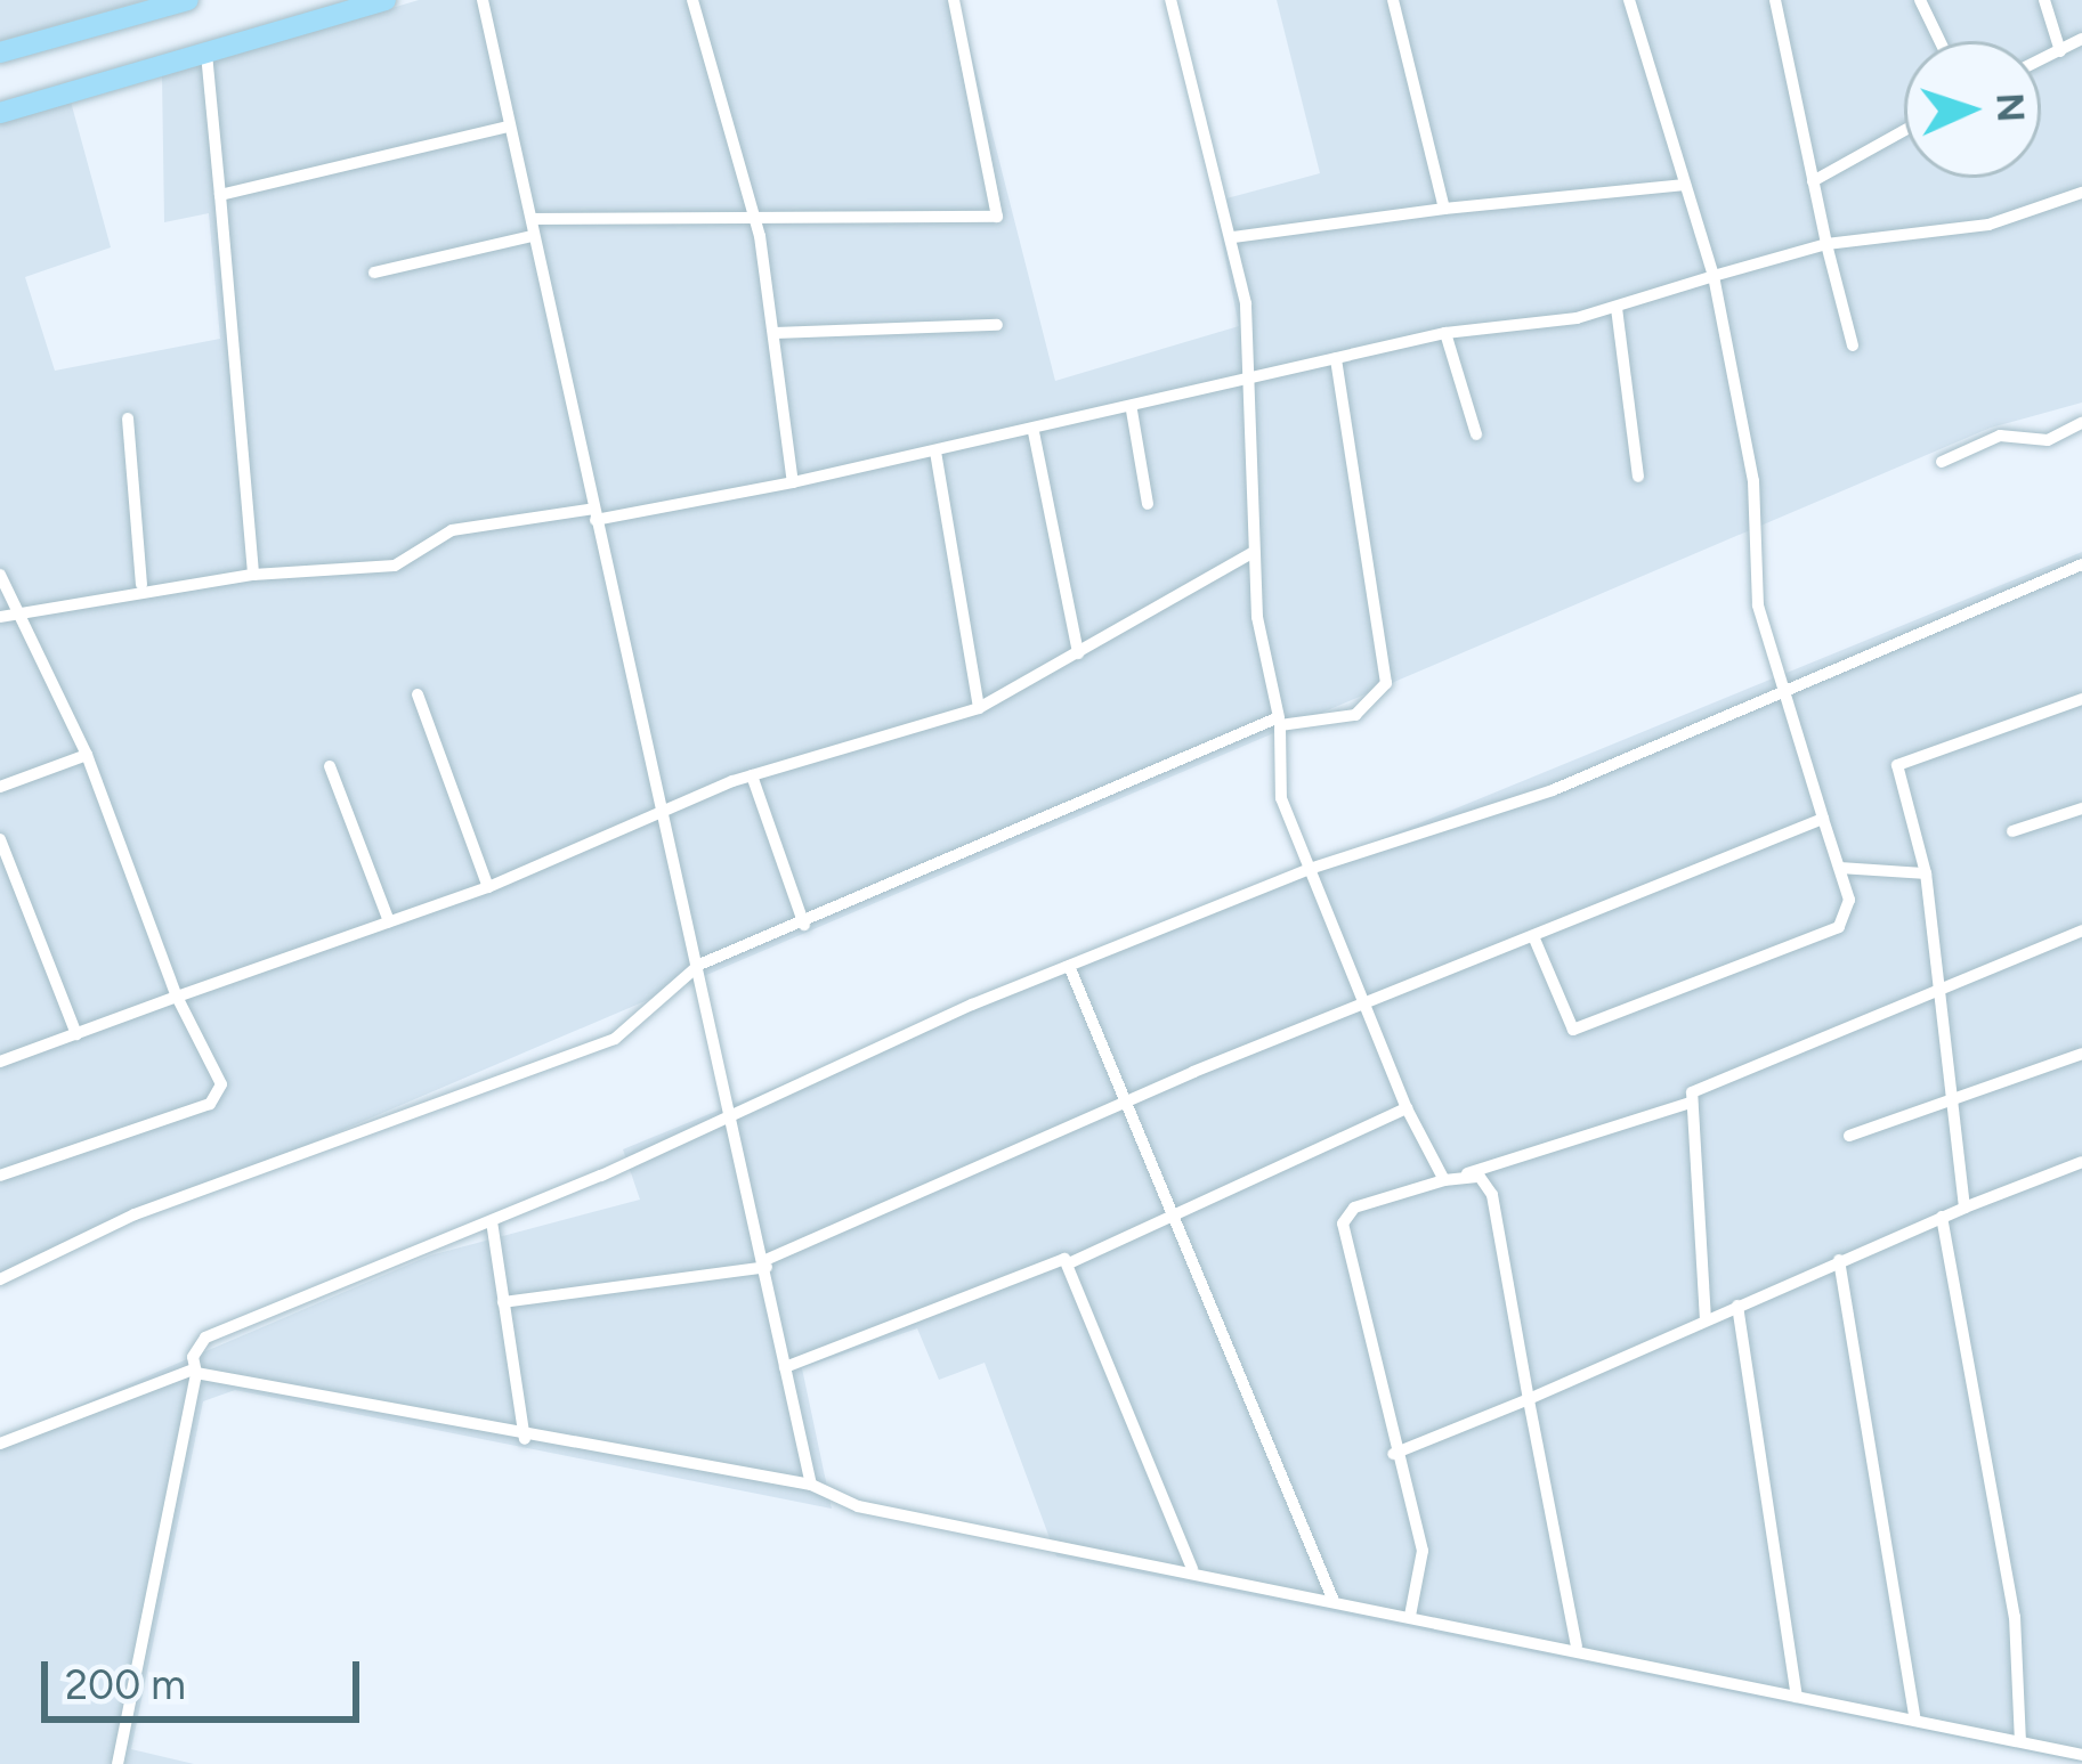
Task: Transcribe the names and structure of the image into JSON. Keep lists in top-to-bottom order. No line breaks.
{"scale_bar":"200 m","north":"right"}
